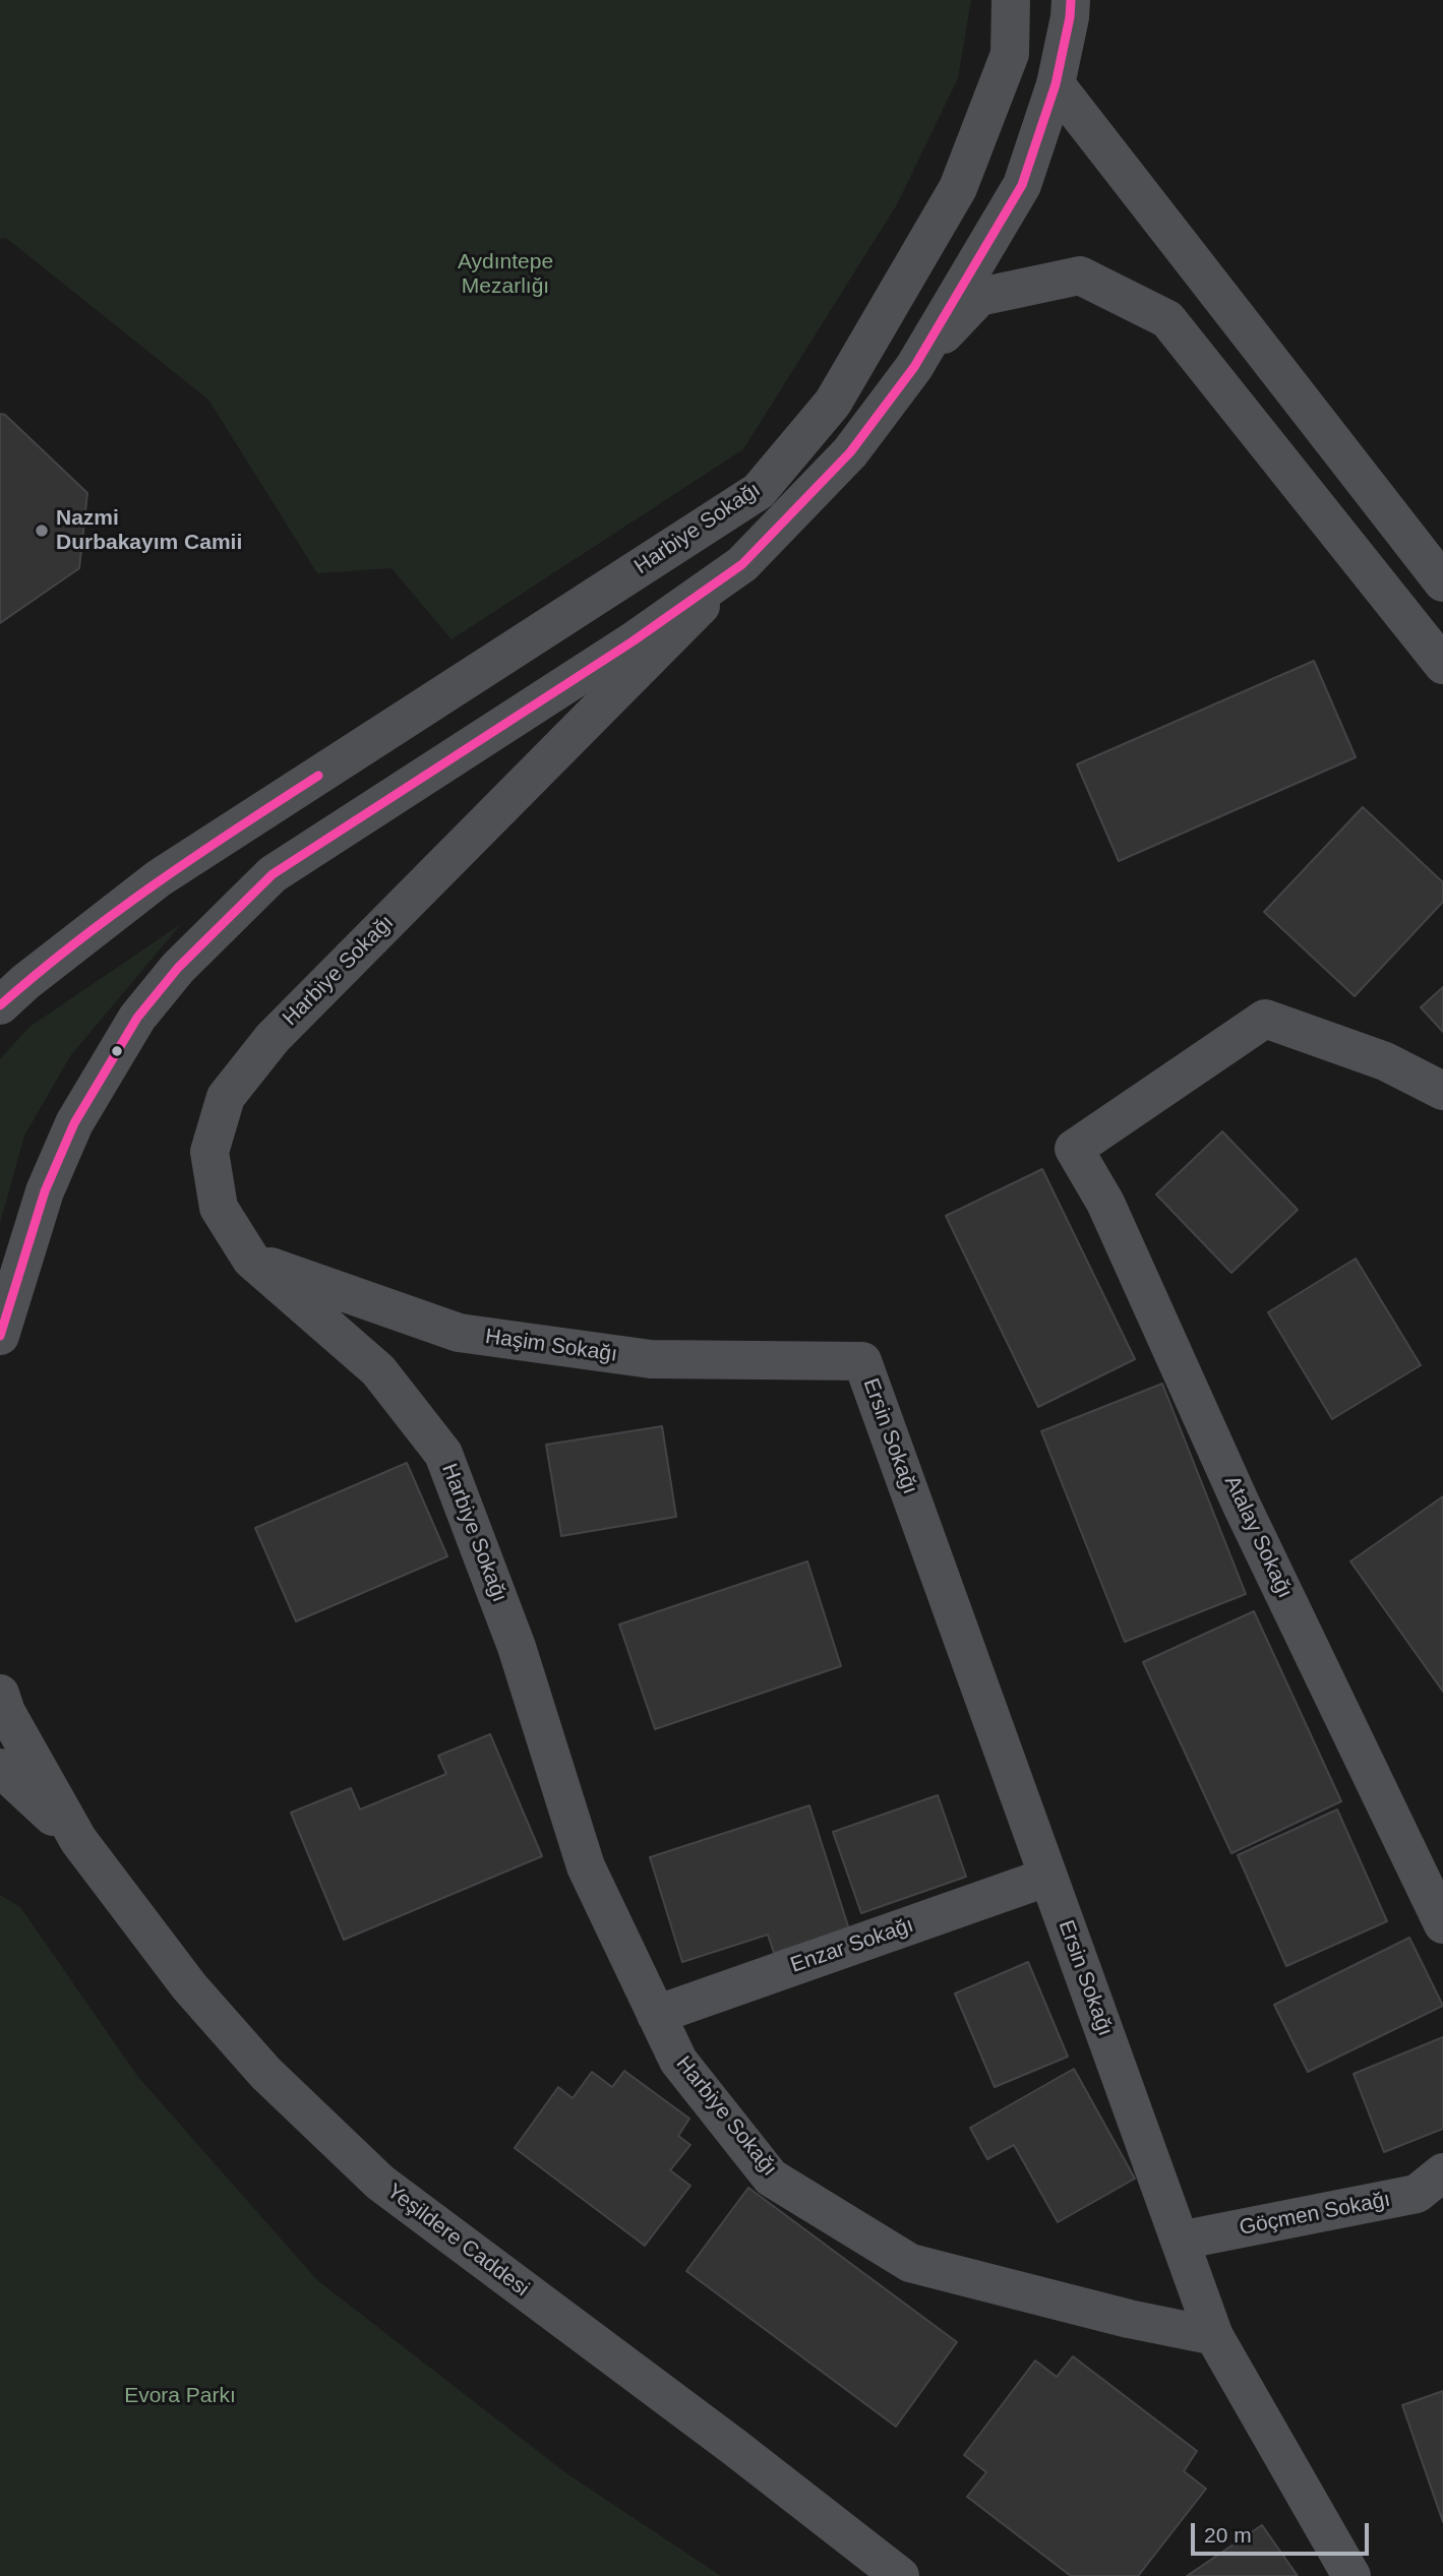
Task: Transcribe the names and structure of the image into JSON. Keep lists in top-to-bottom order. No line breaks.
{"streets":{"street":["Harbiye Sokağı","Haşim Sokağı","Ersin Sokağı","Atalay Sokağı","Enzar Sokağı","Göçmen Sokağı","Yeşildere Caddesi"]},"crossings":[["Harbiye Sokağı","Haşim Sokağı"],["Harbiye Sokağı","Ersin Sokağı"],["Harbiye Sokağı","Enzar Sokağı"],["Haşim Sokağı","Ersin Sokağı"],["Ersin Sokağı","Enzar Sokağı"],["Ersin Sokağı","Göçmen Sokağı"]],"parks":["Aydıntepe Mezarlığı","Evora Parkı"],"places":["Nazmi Durbakayım Camii"],"scale_bar":"20 m"}
